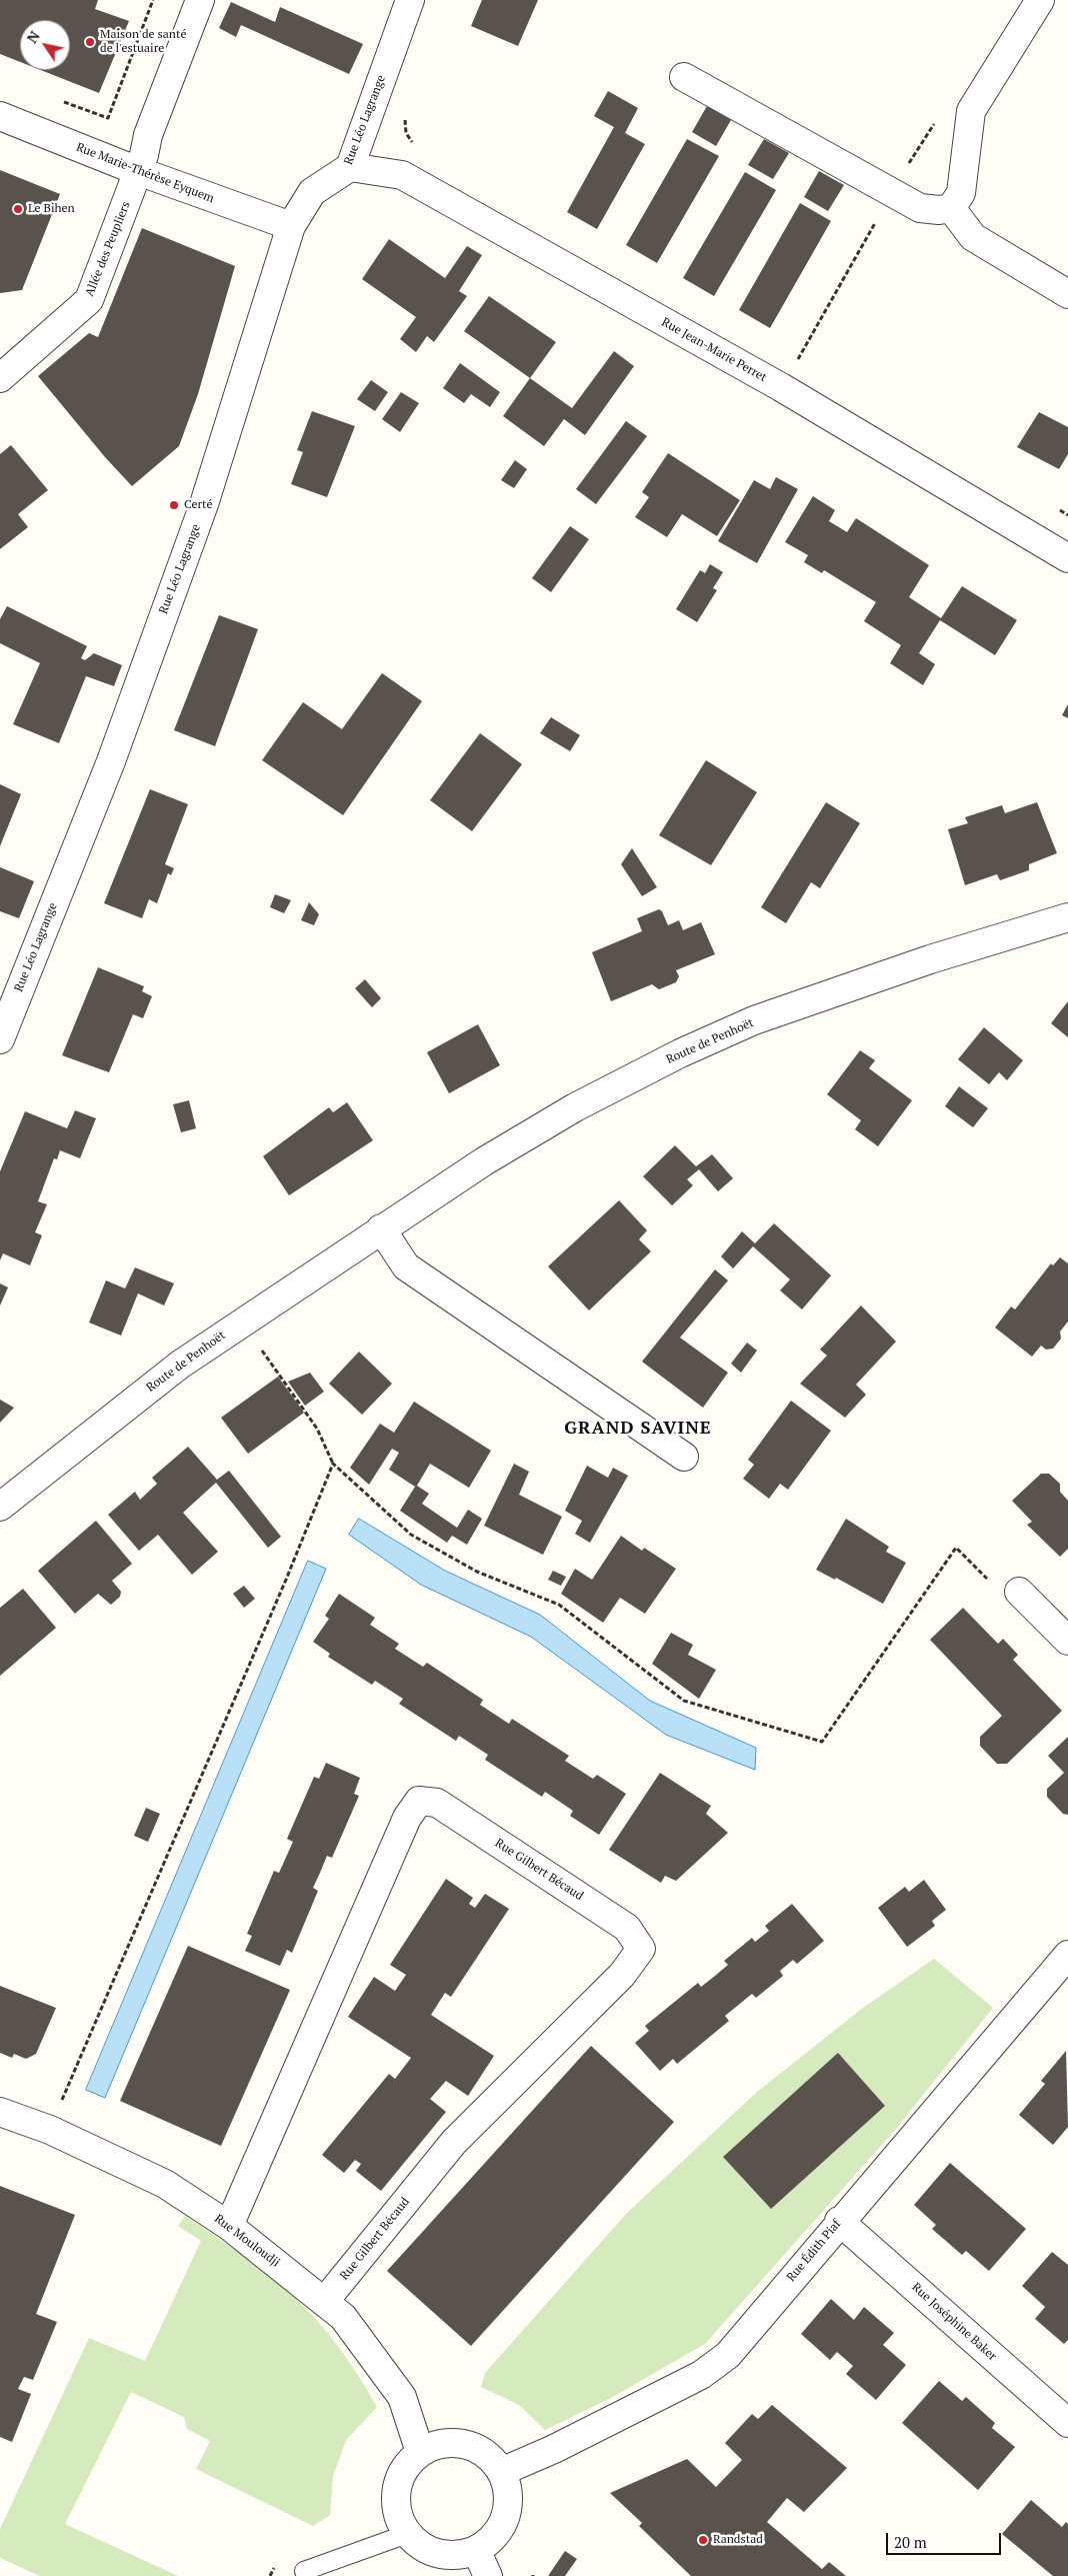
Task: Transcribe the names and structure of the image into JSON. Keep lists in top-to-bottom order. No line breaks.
{"streets":{"street":["Rue Léo Lagrange","Rue Marie-Thérèse Eyquem","Allée des Peupliers","Rue Jean-Marie Perret","Route de Penhoët","Rue Gilbert Bécaud","Rue Mouloudji","Rue Édith Piaf","Rue Joséphine Baker"]},"crossings":[["Rue Léo Lagrange","Rue Marie-Thérèse Eyquem"],["Rue Léo Lagrange","Rue Jean-Marie Perret"],["Rue Marie-Thérèse Eyquem","Allée des Peupliers"],["Rue Gilbert Bécaud","Rue Mouloudji"],["Rue Mouloudji","Rue Édith Piaf"],["Rue Édith Piaf","Rue Joséphine Baker"]],"districts":["GRAND SAVINE"],"places":["Maison de santé de l'estuaire","Le Bihen","Certé","Randstad"],"scale_bar":"20 m","north":"top left"}
